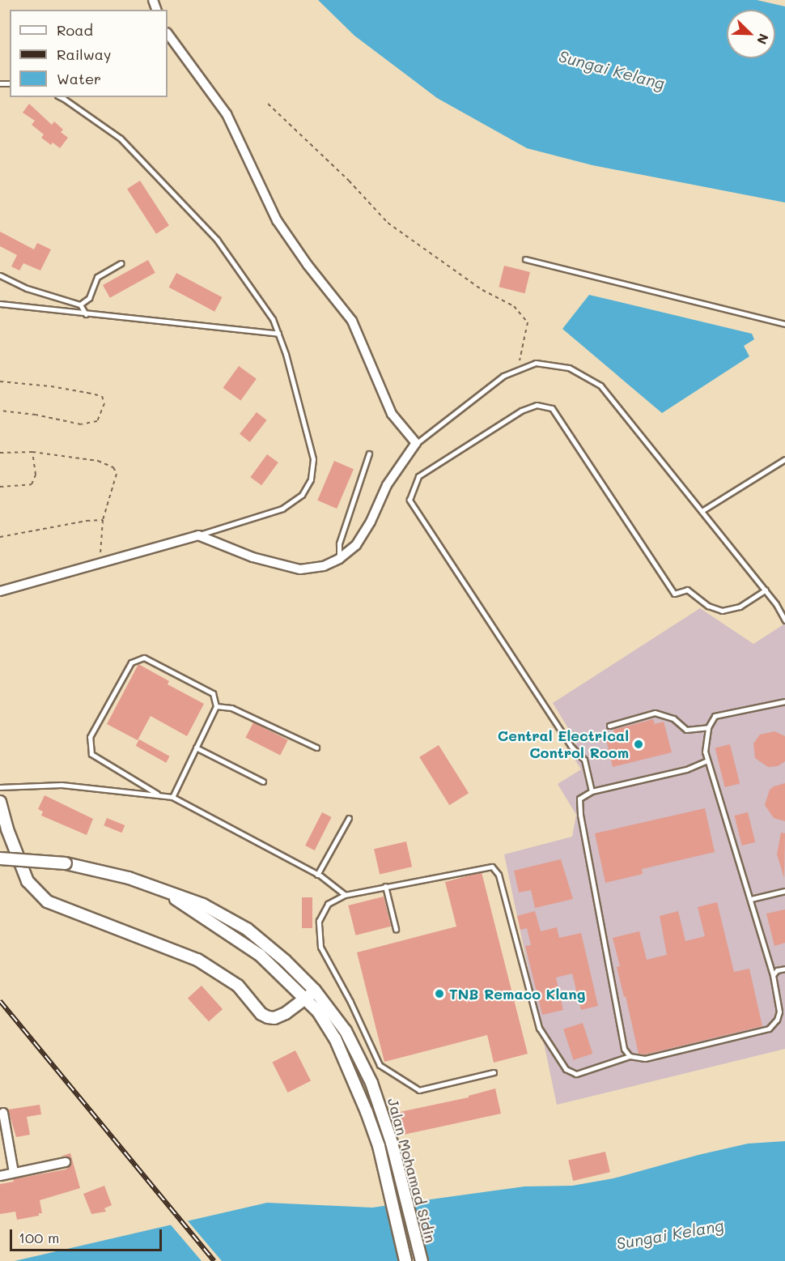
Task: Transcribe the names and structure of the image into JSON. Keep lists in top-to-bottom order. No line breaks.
{"streets":{"main road":["Jalan Mohamad Sidin"]},"water":["Sungai Kelang"],"places":["Central Electrical Control Room","TNB Remaco Klang"],"legend":["Road","Railway","Water"],"scale_bar":"100 m","north":"bottom right"}
